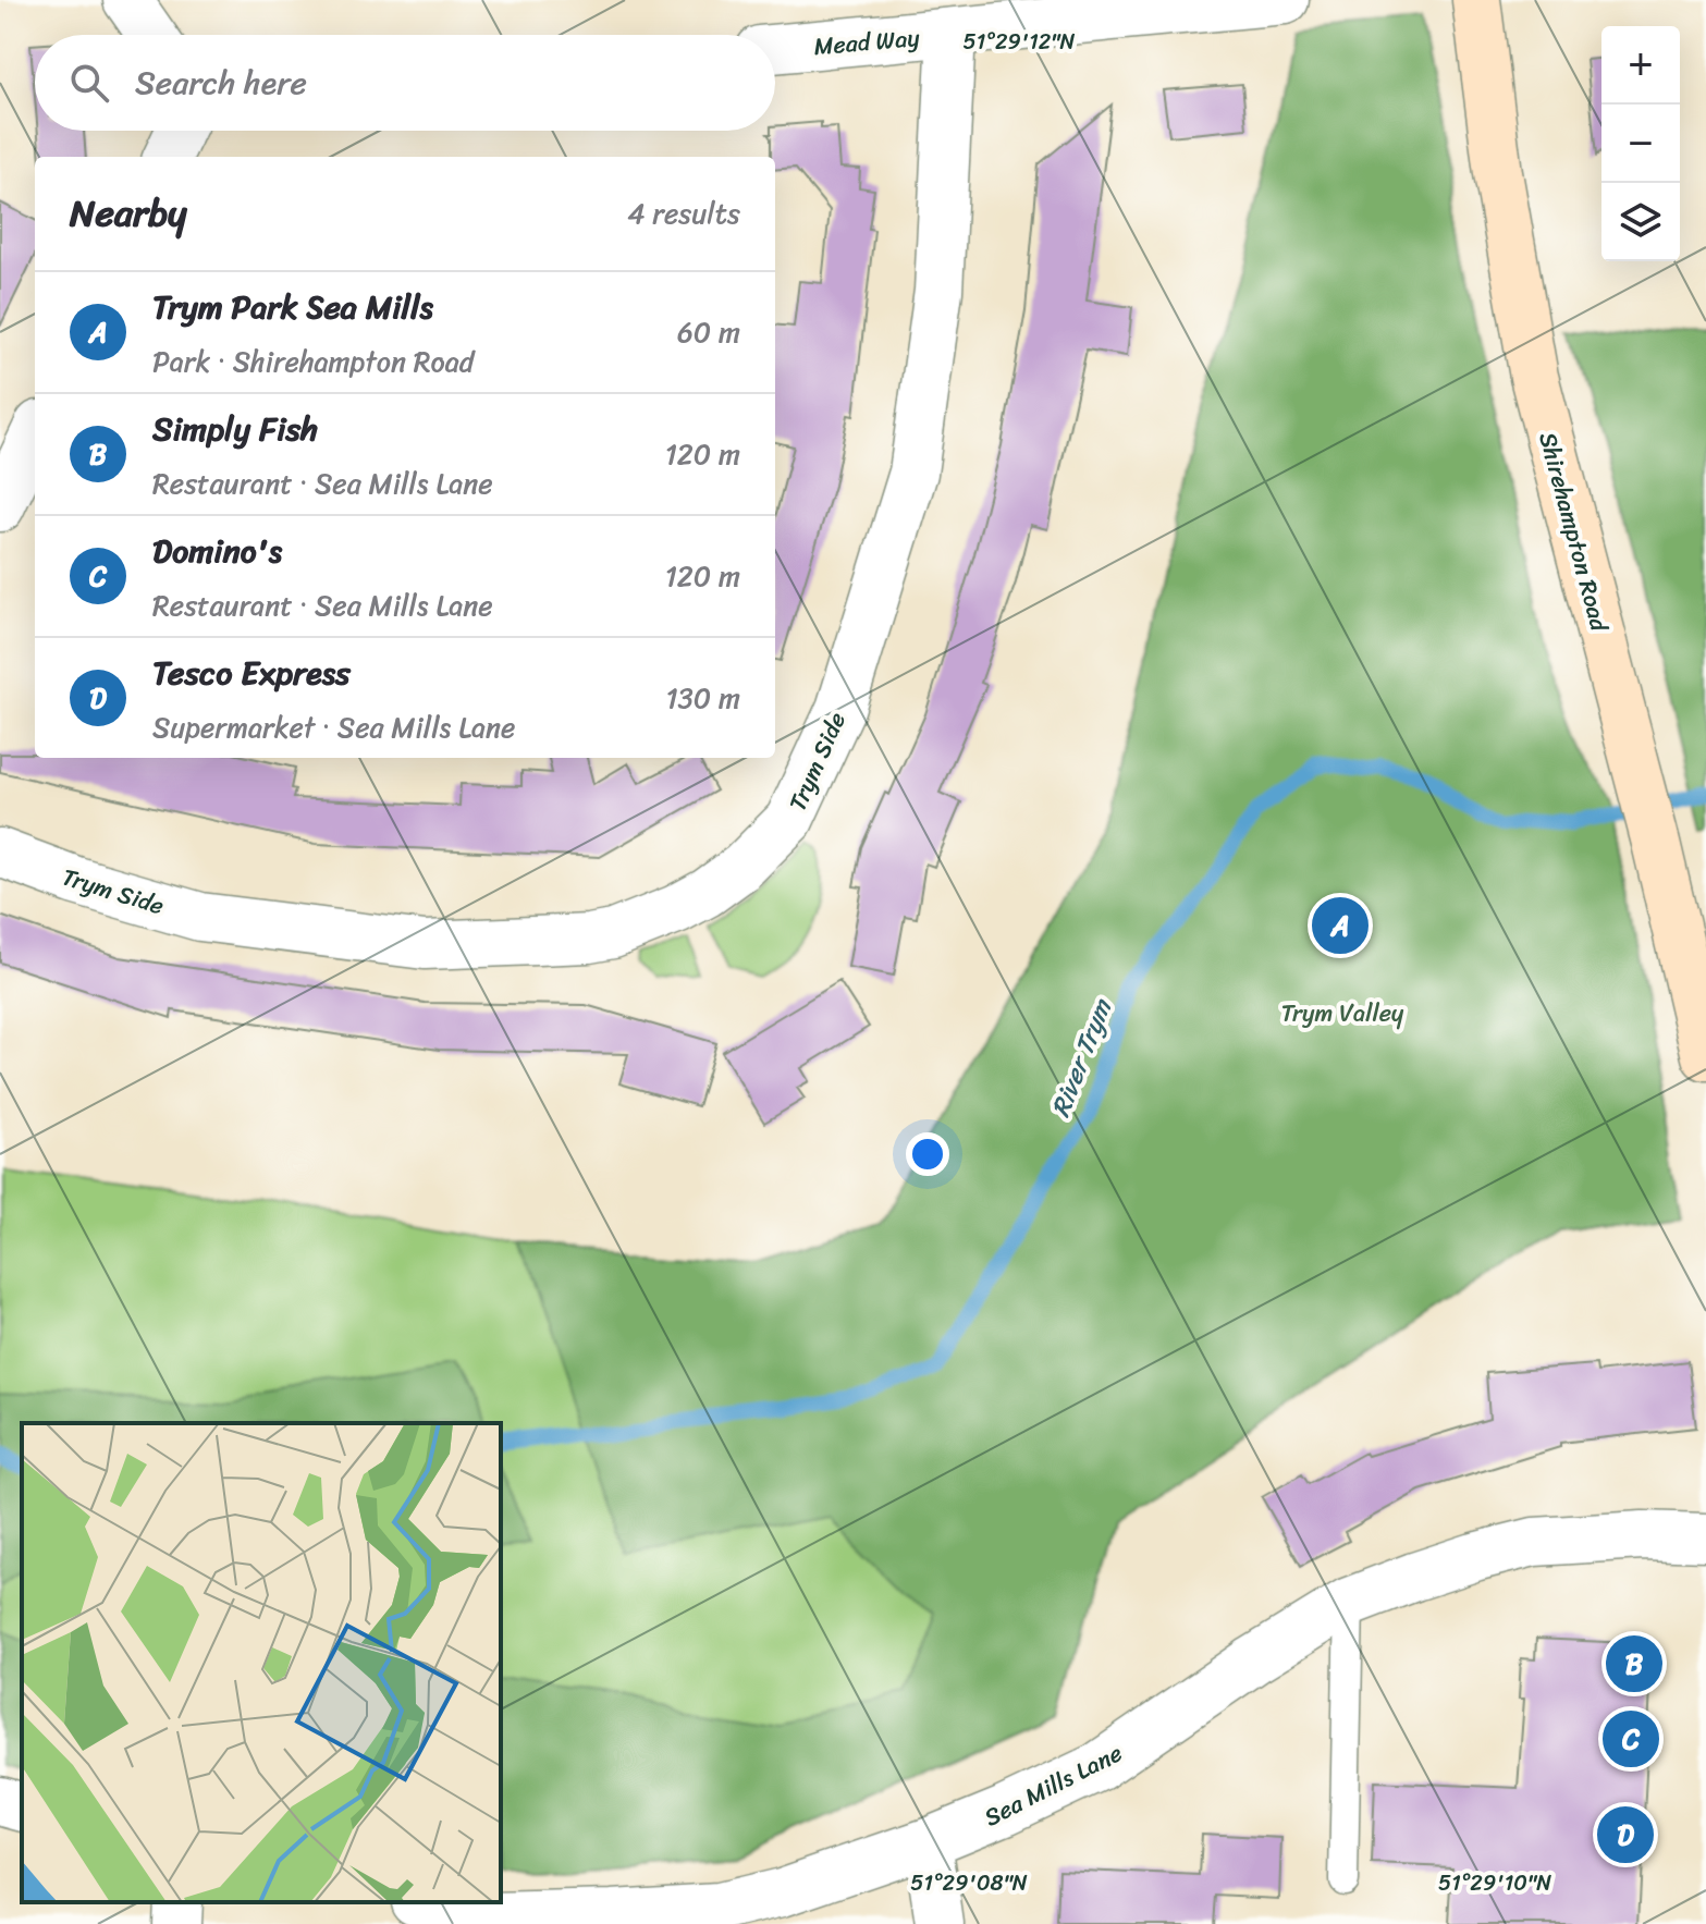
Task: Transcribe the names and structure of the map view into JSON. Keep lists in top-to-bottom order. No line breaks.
{"streets":{"main road":["Shirehampton Road"],"street":["Mead Way","Trym Side","Sea Mills Lane"]},"crossings":[["Mead Way","Trym Side"]],"water":["River Trym"],"parks":["Trym Valley"],"page":{"map_buttons":["+","−"],"search":"Search here","heading":["Nearby","4 results"],"list":[{"mark":"A","name":"Trym Park Sea Mills","note":"Park · Shirehampton Road","value":"60 m"},{"mark":"B","name":"Simply Fish","note":"Restaurant · Sea Mills Lane","value":"120 m"},{"mark":"C","name":"Domino's","note":"Restaurant · Sea Mills Lane","value":"120 m"},{"mark":"D","name":"Tesco Express","note":"Supermarket · Sea Mills Lane","value":"130 m"}],"pins":["A","B","C","D"]},"coordinates":["51°29'12\"N","51°29'08\"N","51°29'10\"N"]}
